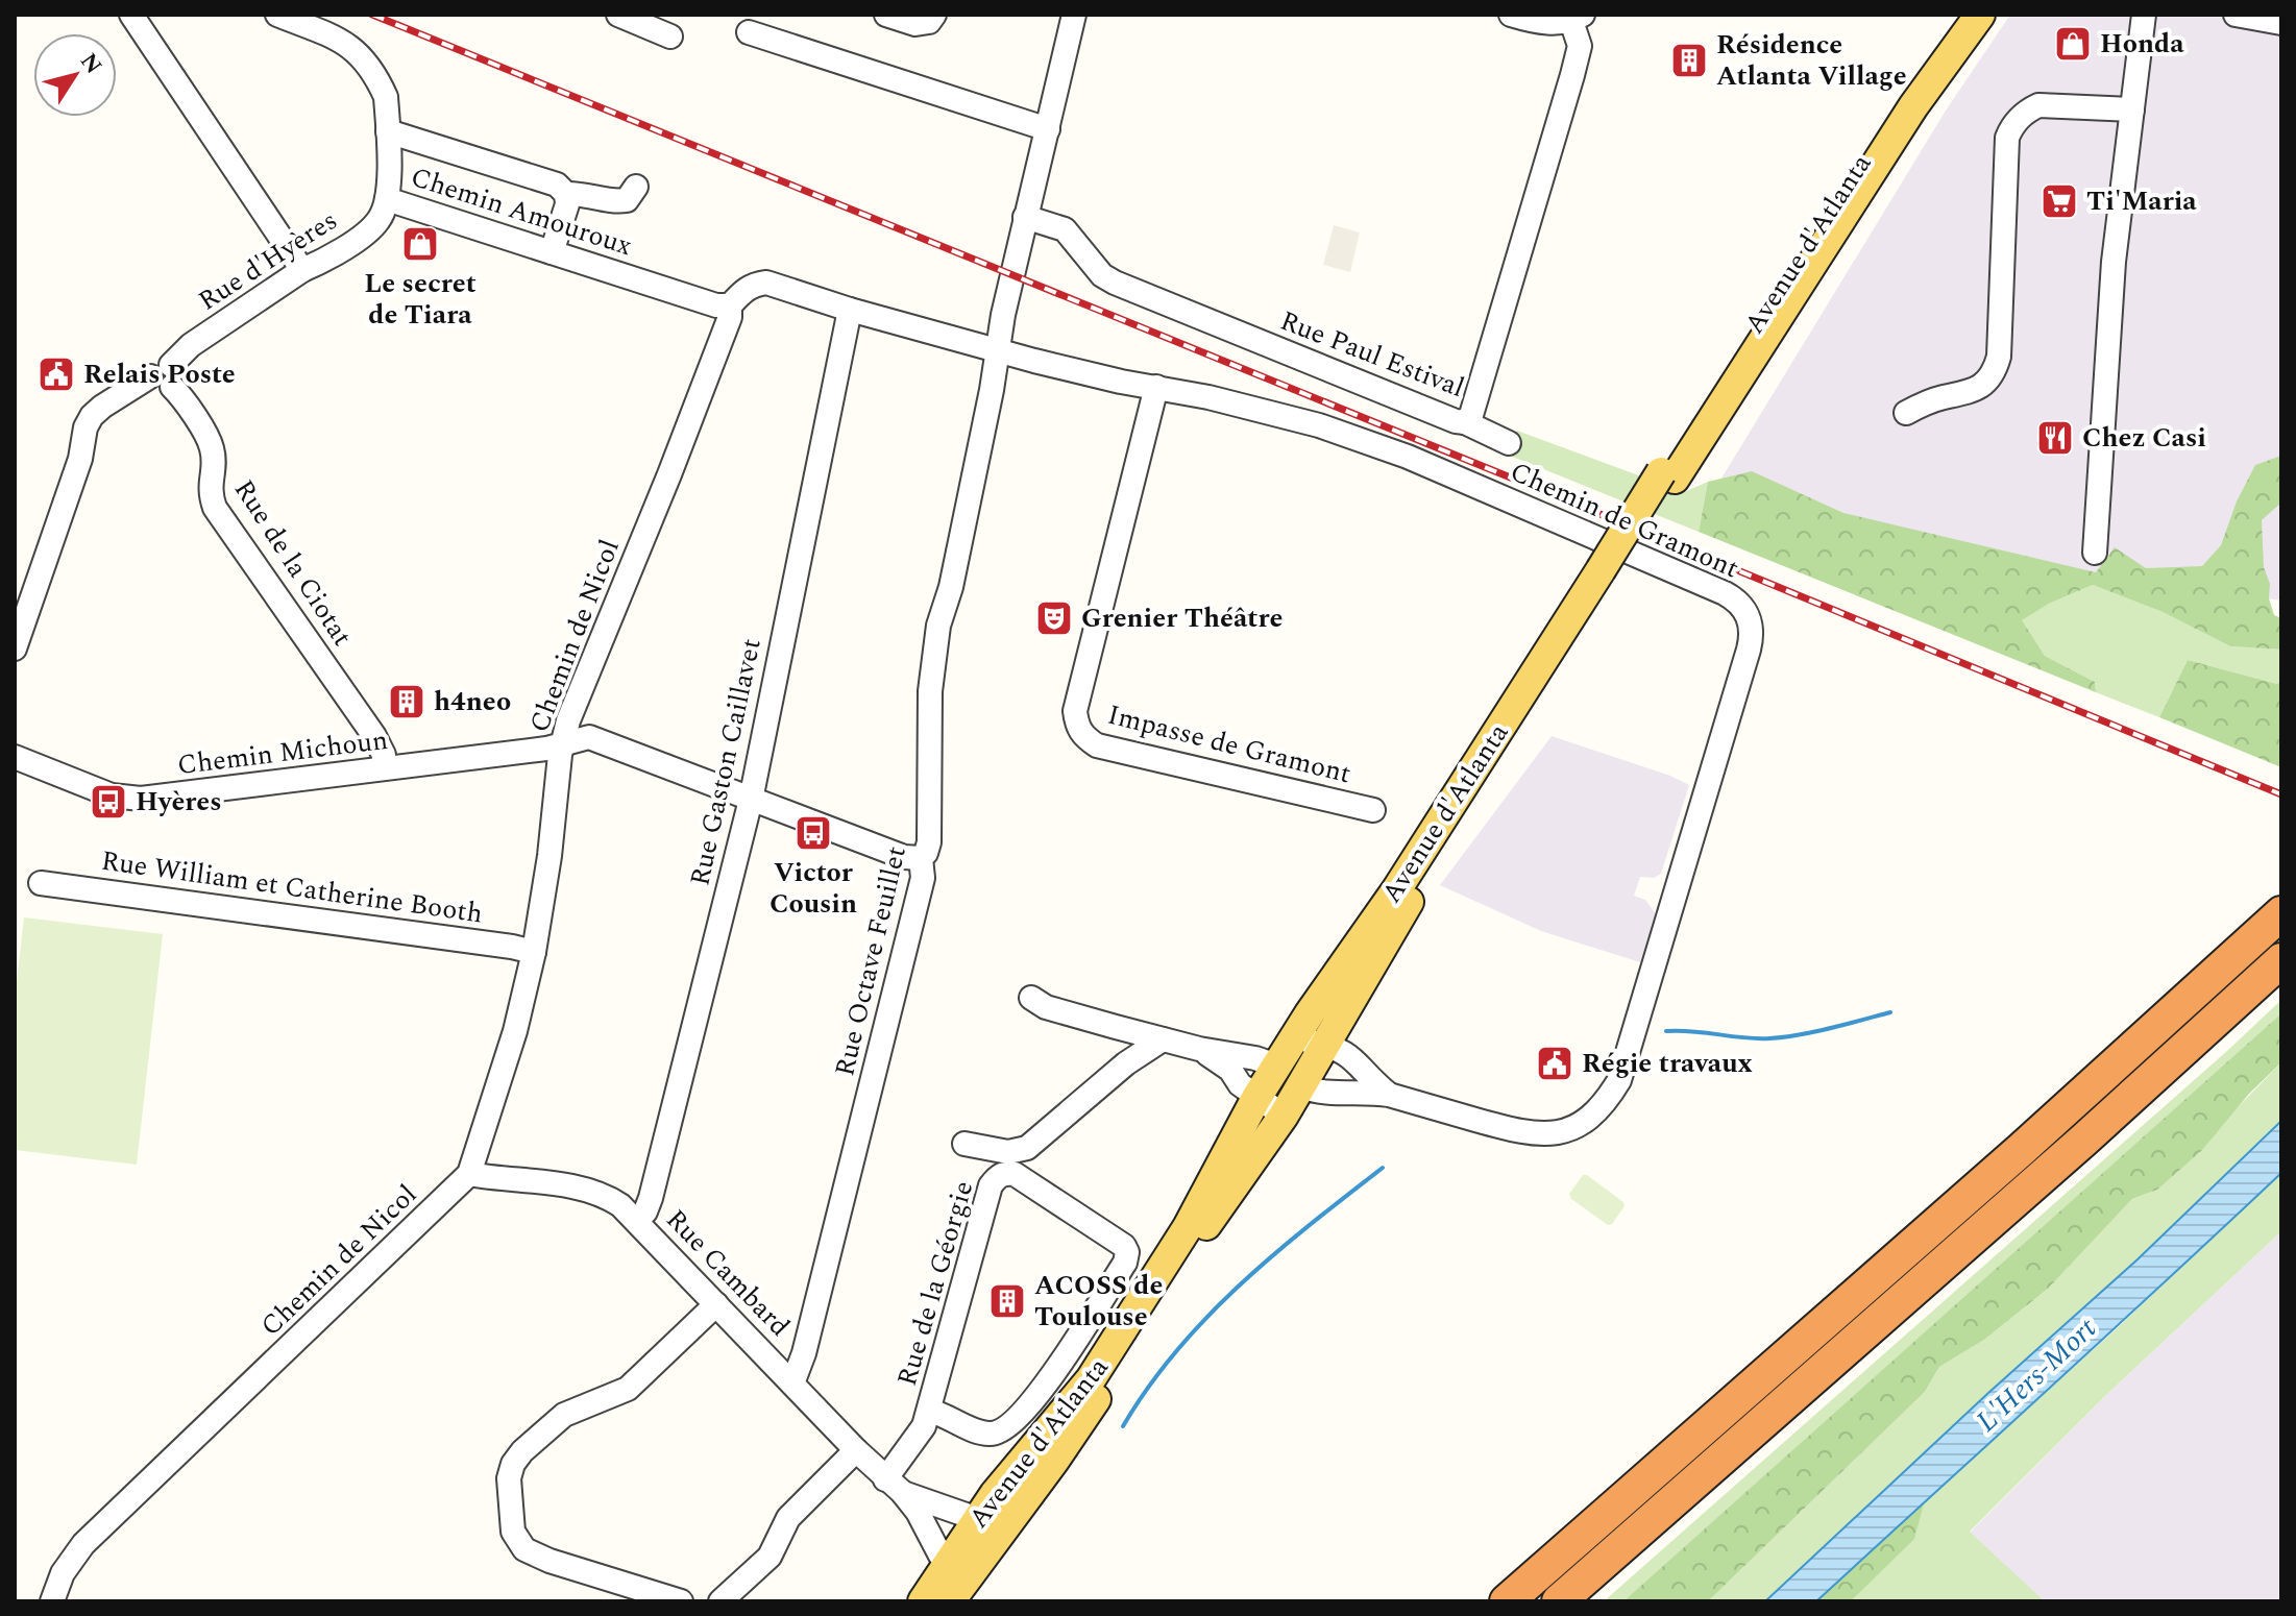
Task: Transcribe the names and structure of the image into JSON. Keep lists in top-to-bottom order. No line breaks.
{"streets":{"main road":["Avenue d'Atlanta"],"street":["Chemin Amouroux","Rue d'Hyères","Rue Paul Estival","Chemin de Gramont","Rue de la Ciotat","Chemin de Nicol","Impasse de Gramont","Chemin Michoun","Rue Gaston Caillavet","Rue William et Catherine Booth","Rue Octave Feuillet","Rue Cambard","Rue de la Géorgie"]},"crossings":[["Chemin Amouroux","Rue d'Hyères"],["Chemin Amouroux","Chemin de Nicol"],["Avenue d'Atlanta","Chemin de Gramont"],["Avenue d'Atlanta","Rue Cambard"],["Rue d'Hyères","Rue de la Ciotat"],["Chemin de Gramont","Impasse de Gramont"],["Chemin de Gramont","Rue Octave Feuillet"],["Rue de la Ciotat","Chemin Michoun"],["Chemin de Nicol","Chemin Michoun"],["Chemin de Nicol","Rue William et Catherine Booth"],["Chemin de Nicol","Rue Cambard"],["Chemin Michoun","Rue Gaston Caillavet"],["Chemin Michoun","Rue Octave Feuillet"],["Rue Gaston Caillavet","Rue Cambard"],["Rue Octave Feuillet","Rue Cambard"],["Rue Cambard","Rue de la Géorgie"]],"water":["L'Hers-Mort"],"places":{"shop":["Honda","Le secret de Tiara"],"building":["Résidence Atlanta Village","h4neo","ACOSS de Toulouse"],"supermarket":["Ti'Maria"],"public building":["Relais Poste","Régie travaux"],"restaurant":["Chez Casi"],"theatre":["Grenier Théâtre"],"bus stop":["Hyères","Victor Cousin"]},"north":"top right"}
